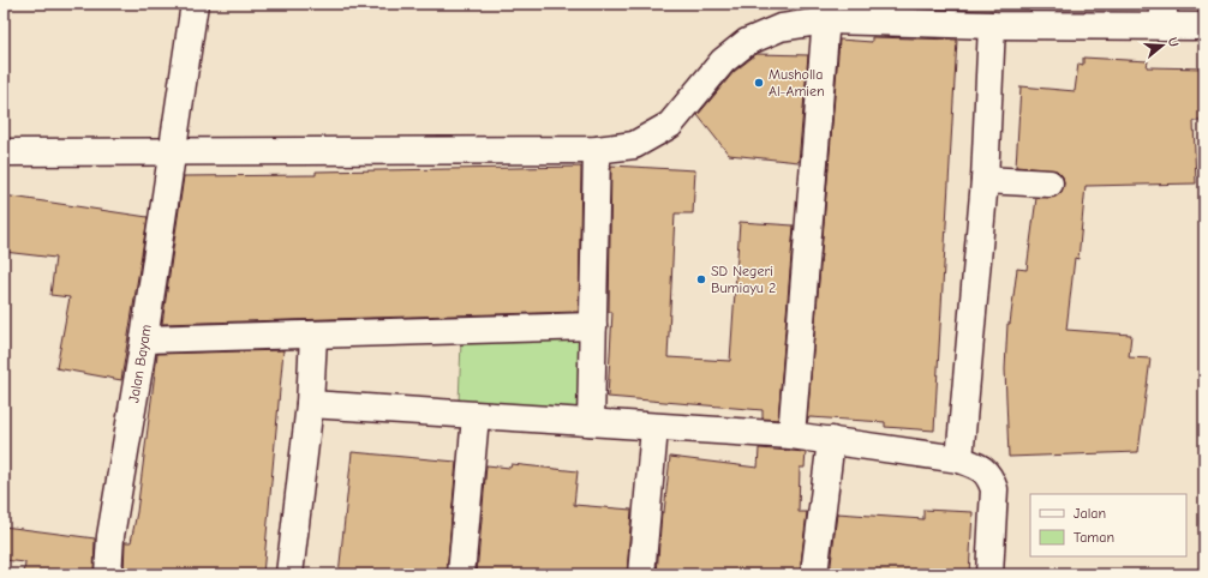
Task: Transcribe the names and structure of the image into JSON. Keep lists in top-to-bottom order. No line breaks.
{"streets":{"street":["Jalan Bayam"]},"places":["Musholla Al-Amien","SD Negeri Bumiayu 2"],"legend":["Jalan","Taman"],"north":"right"}
